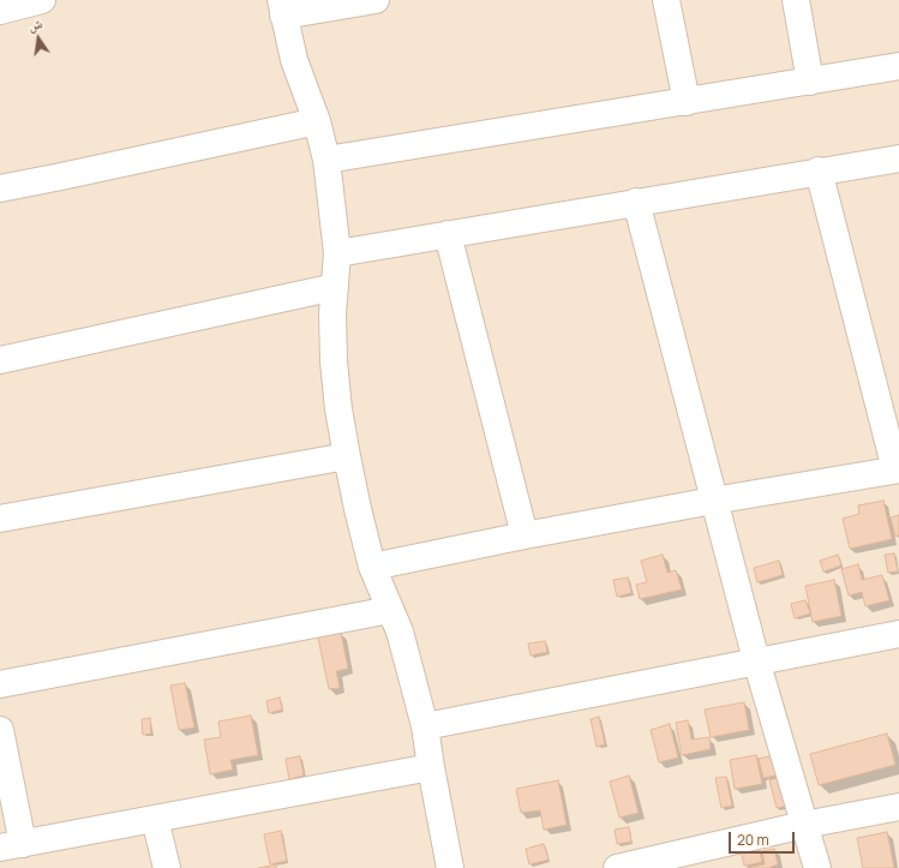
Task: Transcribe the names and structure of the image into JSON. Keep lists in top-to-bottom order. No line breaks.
{"scale_bar":"20 m","north":"top"}
